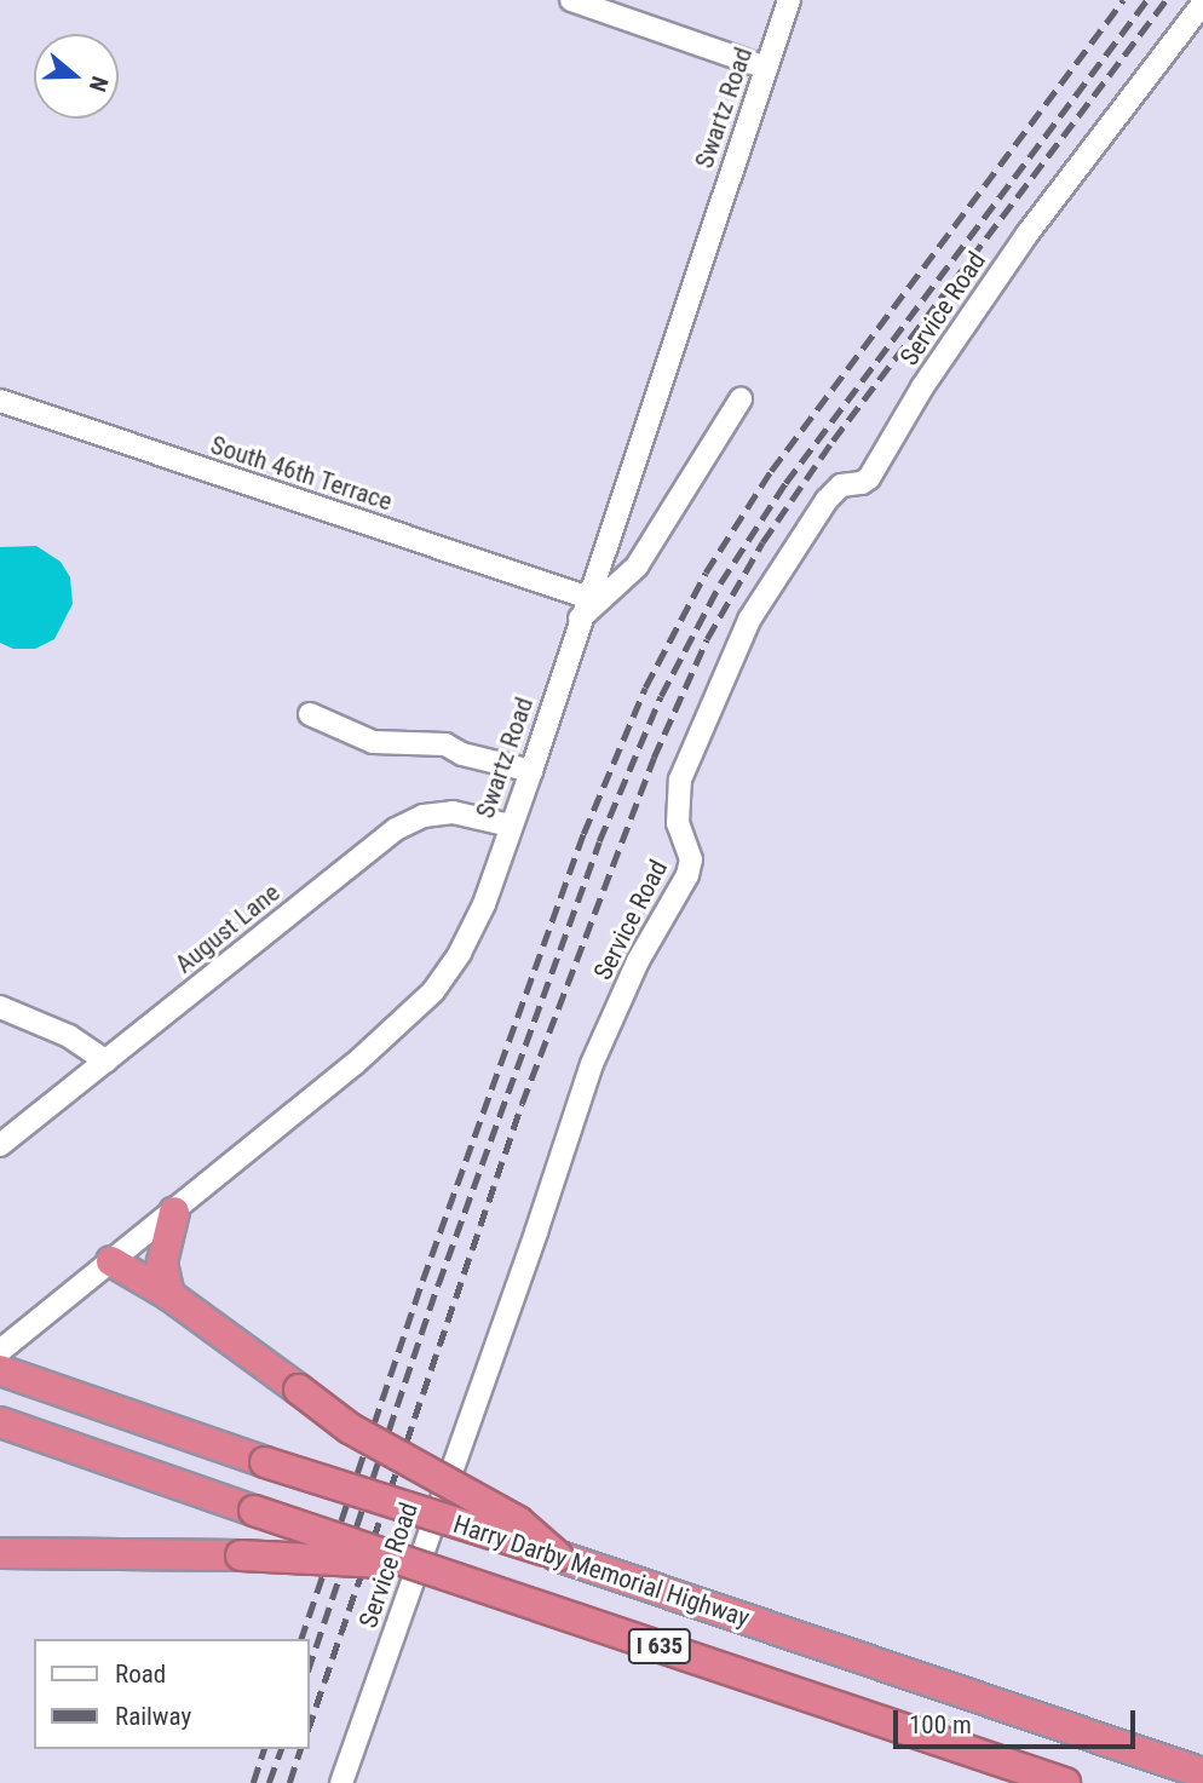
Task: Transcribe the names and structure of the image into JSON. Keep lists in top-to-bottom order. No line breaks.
{"streets":{"highway":["Harry Darby Memorial Highway","I 635"],"street":["Swartz Road","Service Road","South 46th Terrace","August Lane"]},"crossings":[["Swartz Road","South 46th Terrace"],["Swartz Road","August Lane"]],"legend":["Road","Railway"],"scale_bar":"100 m","north":"right"}
